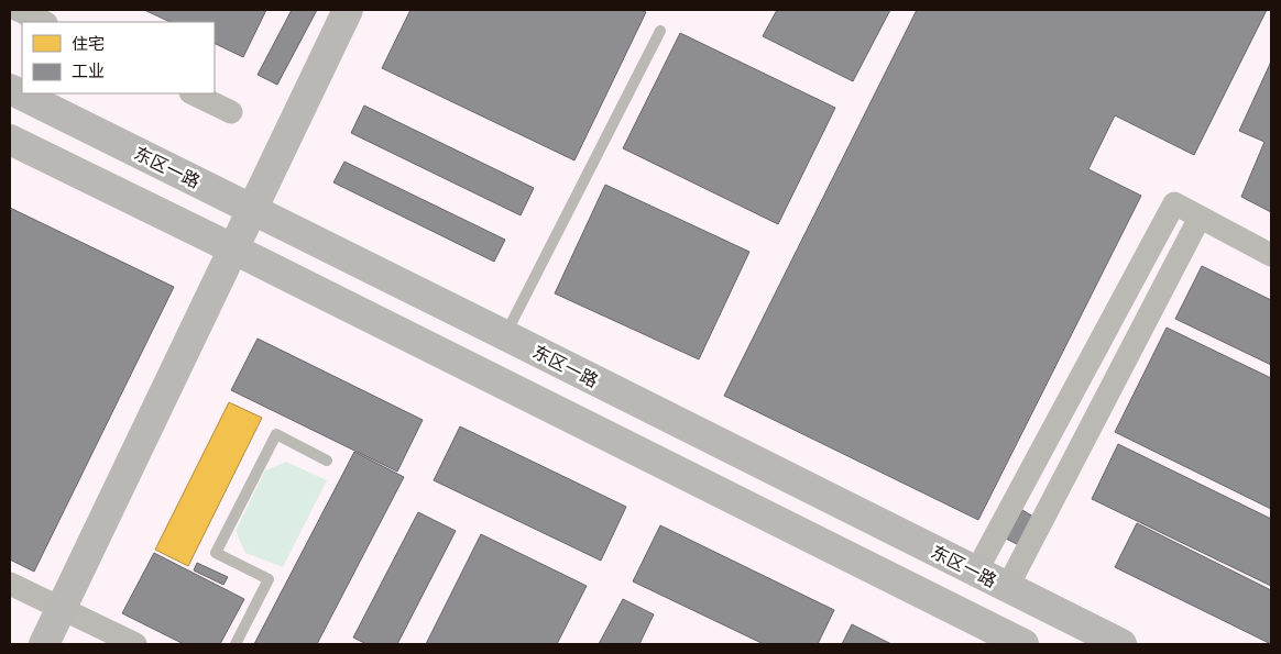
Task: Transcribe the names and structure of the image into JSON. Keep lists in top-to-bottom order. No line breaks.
{"streets":{"main road":["东区一路"]},"legend":["住宅","工业"]}
